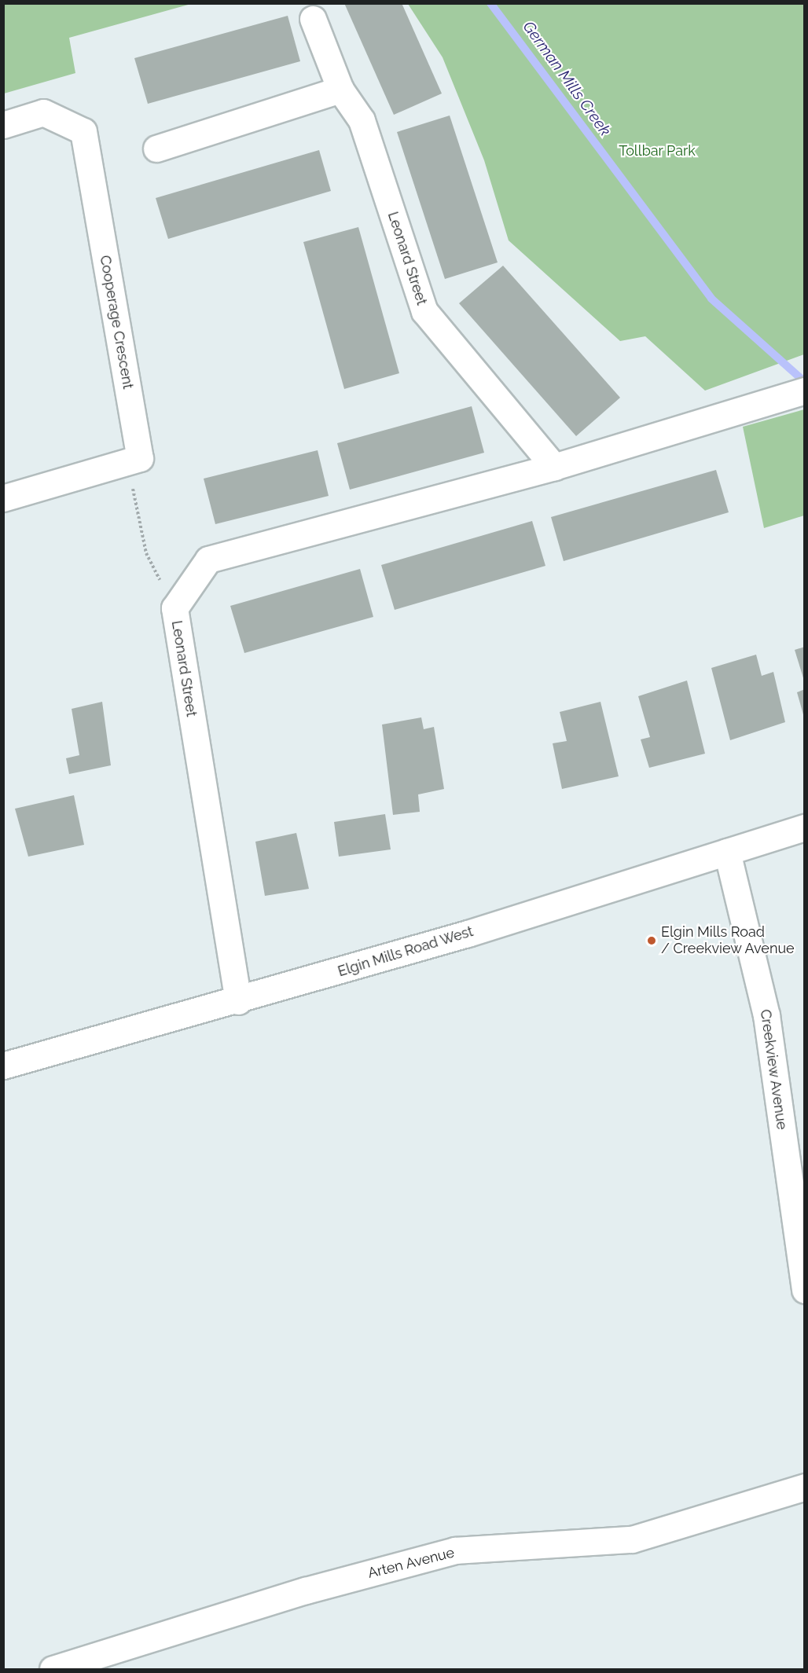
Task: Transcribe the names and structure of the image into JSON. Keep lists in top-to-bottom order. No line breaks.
{"streets":{"street":["Leonard Street","Cooperage Crescent","Elgin Mills Road West","Creekview Avenue","Arten Avenue"]},"crossings":[["Leonard Street","Elgin Mills Road West"],["Elgin Mills Road West","Creekview Avenue"]],"water":["German Mills Creek"],"parks":["Tollbar Park"],"places":["Elgin Mills Road / Creekview Avenue"]}
